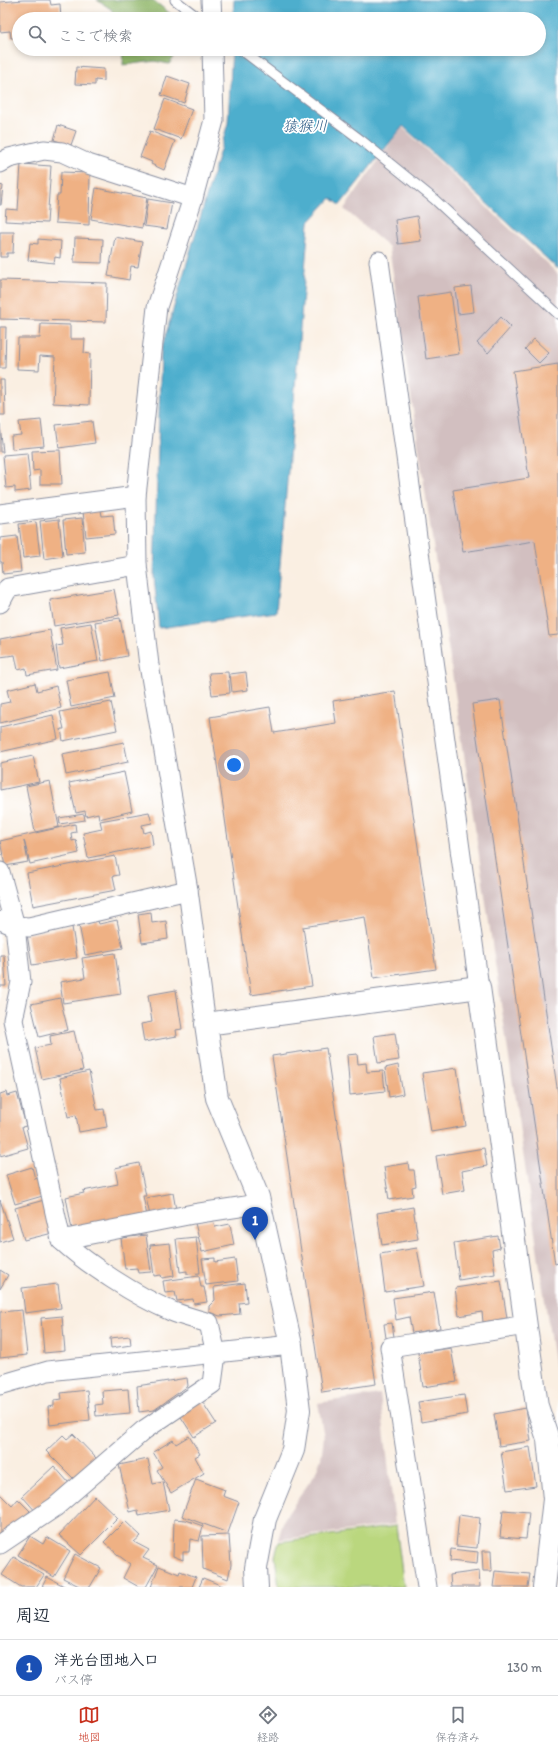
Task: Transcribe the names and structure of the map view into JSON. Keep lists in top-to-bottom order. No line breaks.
{"water":["猿猴川"],"page":{"search":"ここで検索","pins":"1","heading":"周辺","list":[{"mark":"1","name":"洋光台団地入口","note":"バス停","value":"130 m"}],"nav":["地図","経路","保存済み"]}}
